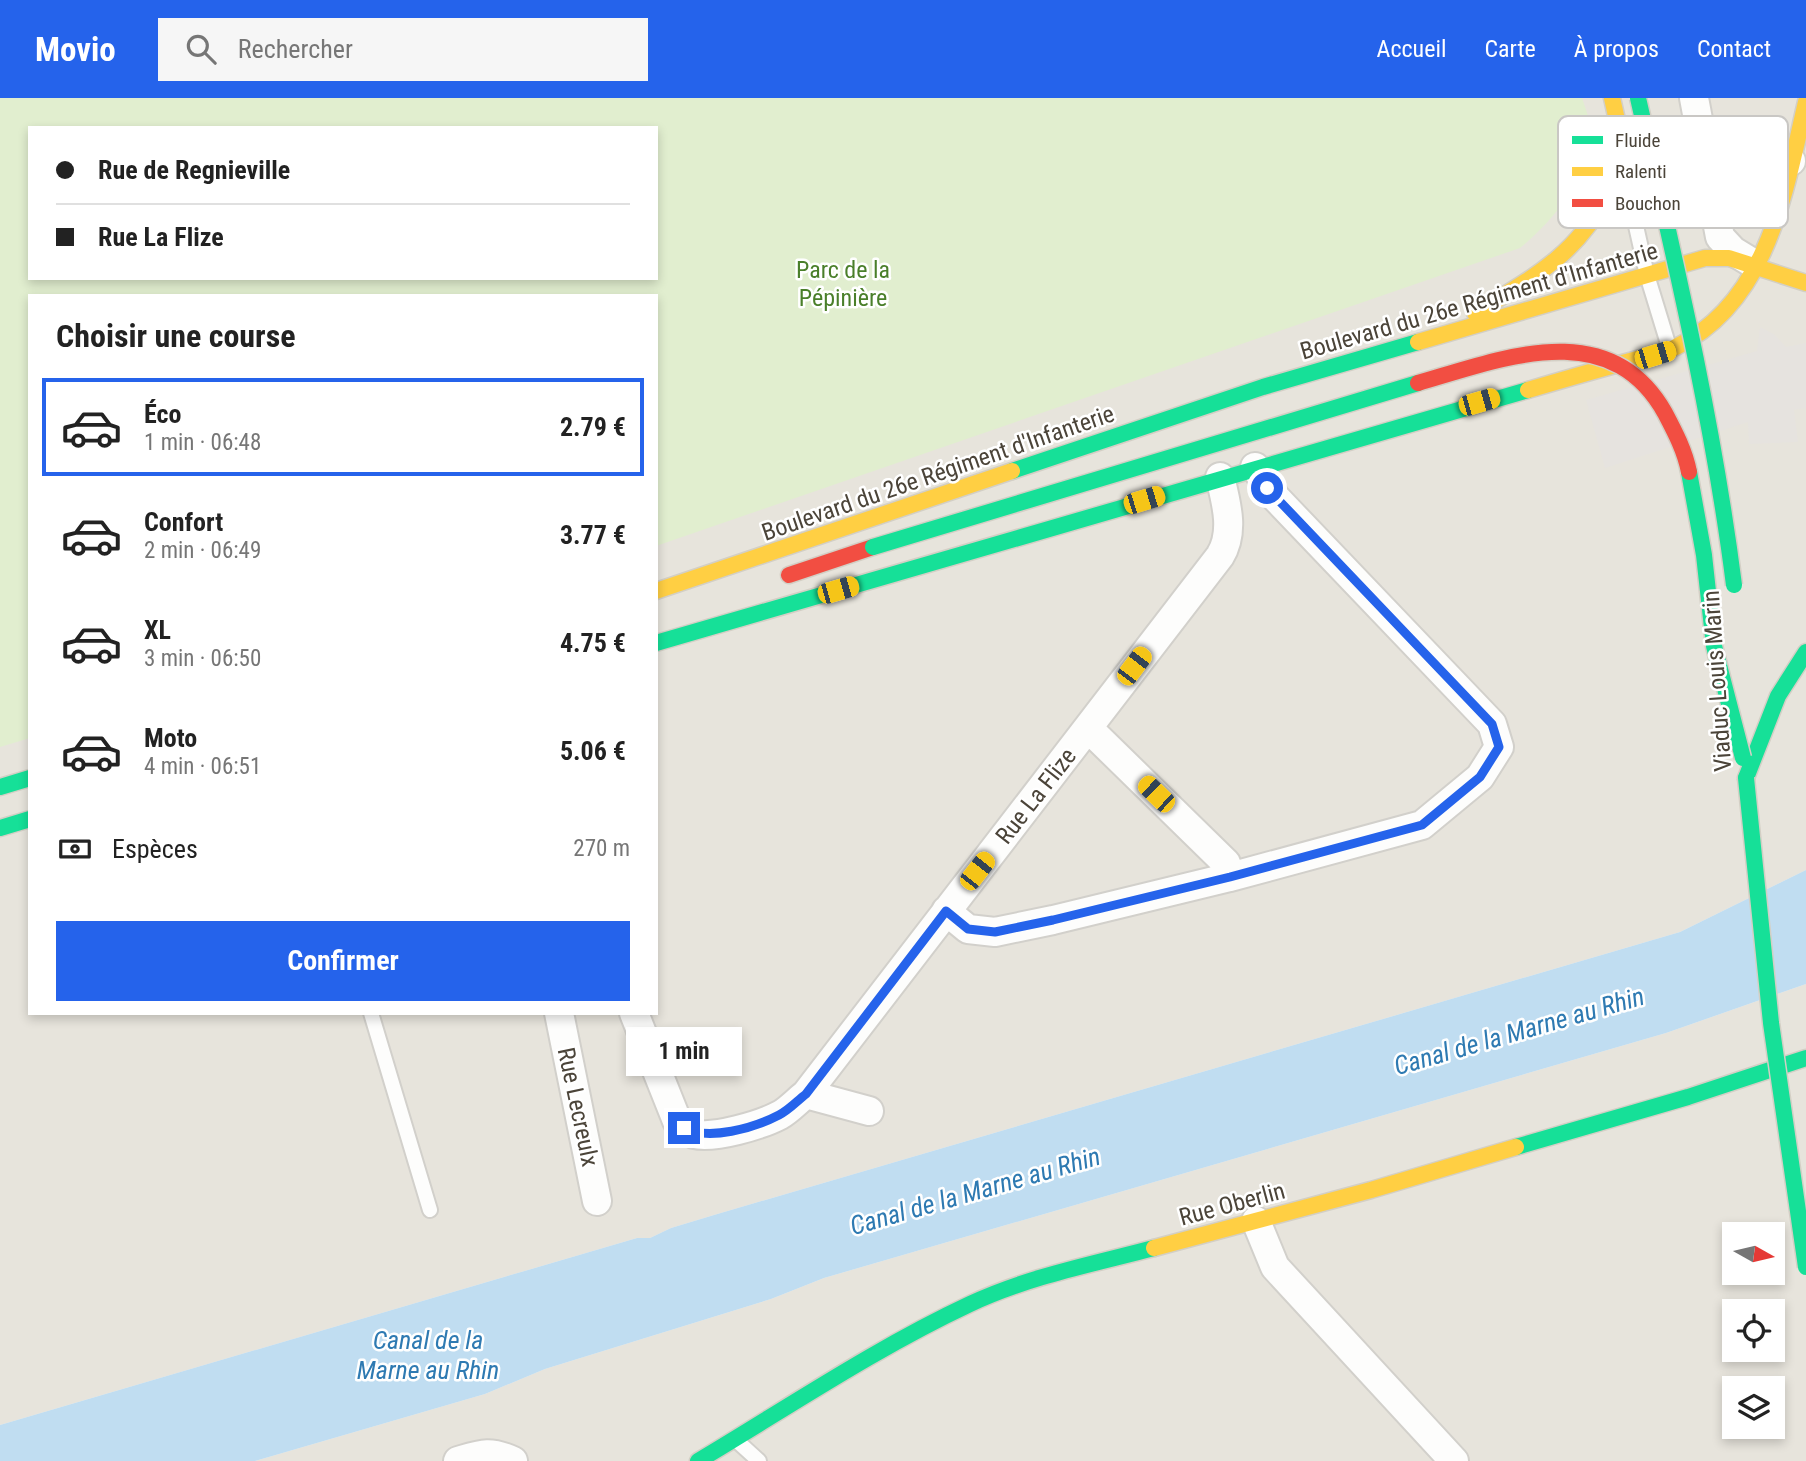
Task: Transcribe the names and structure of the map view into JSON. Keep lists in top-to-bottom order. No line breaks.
{"streets":{"main road":["Boulevard du 26e Régiment d'Infanterie","Viaduc Louis Marin","Rue Oberlin"],"street":["Rue La Flize","Rue Lecreulx"]},"water":["Canal de la Marne au Rhin"],"parks":["Parc de la Pépinière"],"legend":["Fluide","Ralenti","Bouchon"],"north":"right","page":{"header":"Movio","search":"Rechercher","nav":["Accueil","Carte","À propos","Contact"],"banner":["Rue de Regnieville","Rue La Flize"],"heading":"Choisir une course","list":[{"name":"Éco","note":"1 min · 06:48","value":"2.79 €"},{"name":"Confort","note":"2 min · 06:49","value":"3.77 €"},{"name":"XL","note":"3 min · 06:50","value":"4.75 €"},{"name":"Moto","note":"4 min · 06:51","value":"5.06 €"}],"pay":["Espèces","270 m"],"buttons":"Confirmer","bubble":"1 min"}}
